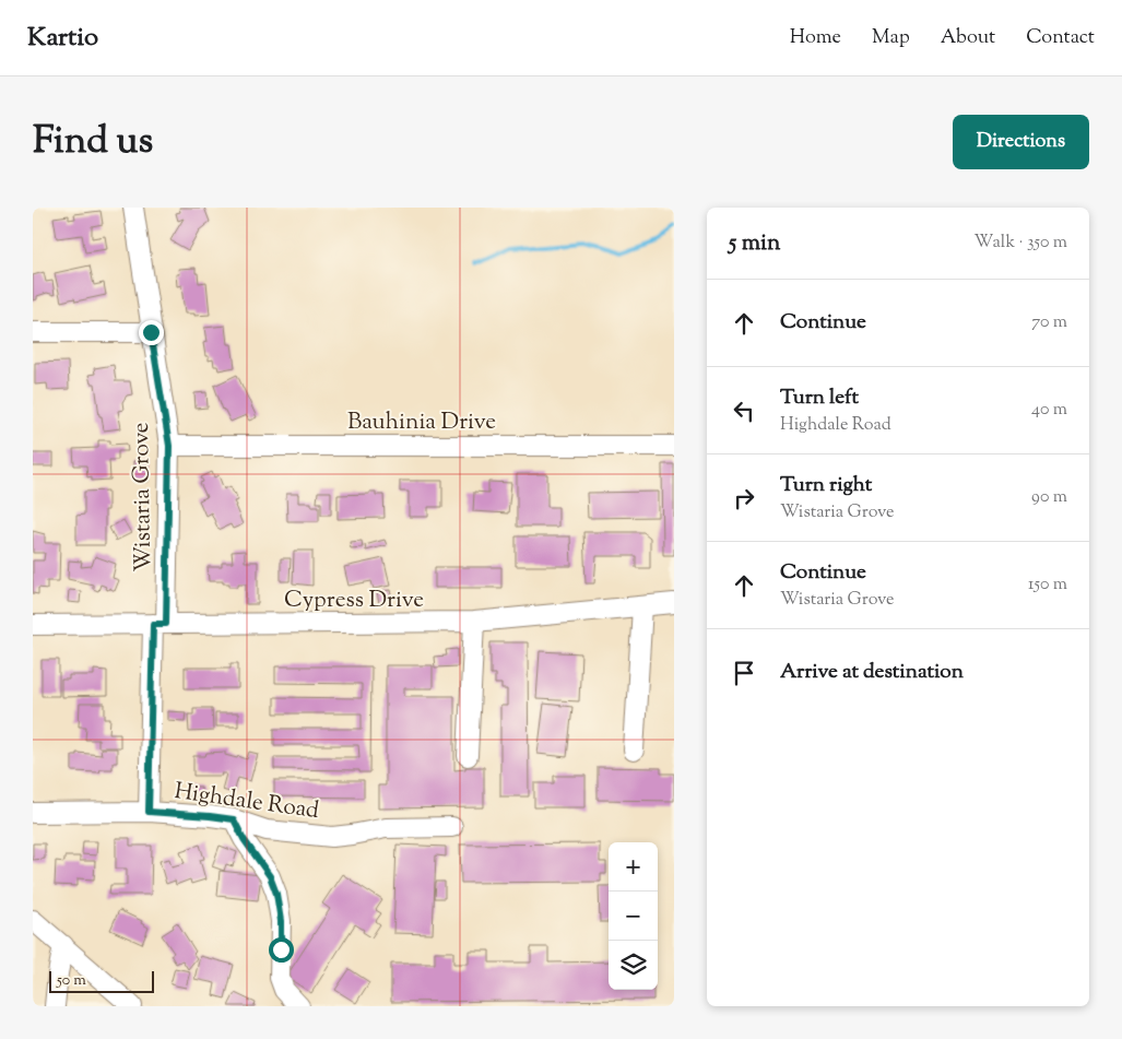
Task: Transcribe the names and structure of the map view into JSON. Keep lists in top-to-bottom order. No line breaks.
{"streets":{"street":["Bauhinia Drive","Wistaria Grove","Cypress Drive","Highdale Road"]},"crossings":[["Bauhinia Drive","Wistaria Grove"],["Wistaria Grove","Cypress Drive"],["Wistaria Grove","Highdale Road"]],"scale_bar":"50 m","page":{"header":"Kartio","nav":["Home","Map","About","Contact"],"title":"Find us","buttons":"Directions","heading":["5 min","Walk · 350 m"],"list":[["Continue","70 m"],["Turn left","Highdale Road","40 m"],["Turn right","Wistaria Grove","90 m"],["Continue","Wistaria Grove","150 m"],"Arrive at destination"],"map_buttons":["+","−"],"scale":"50 m"}}
